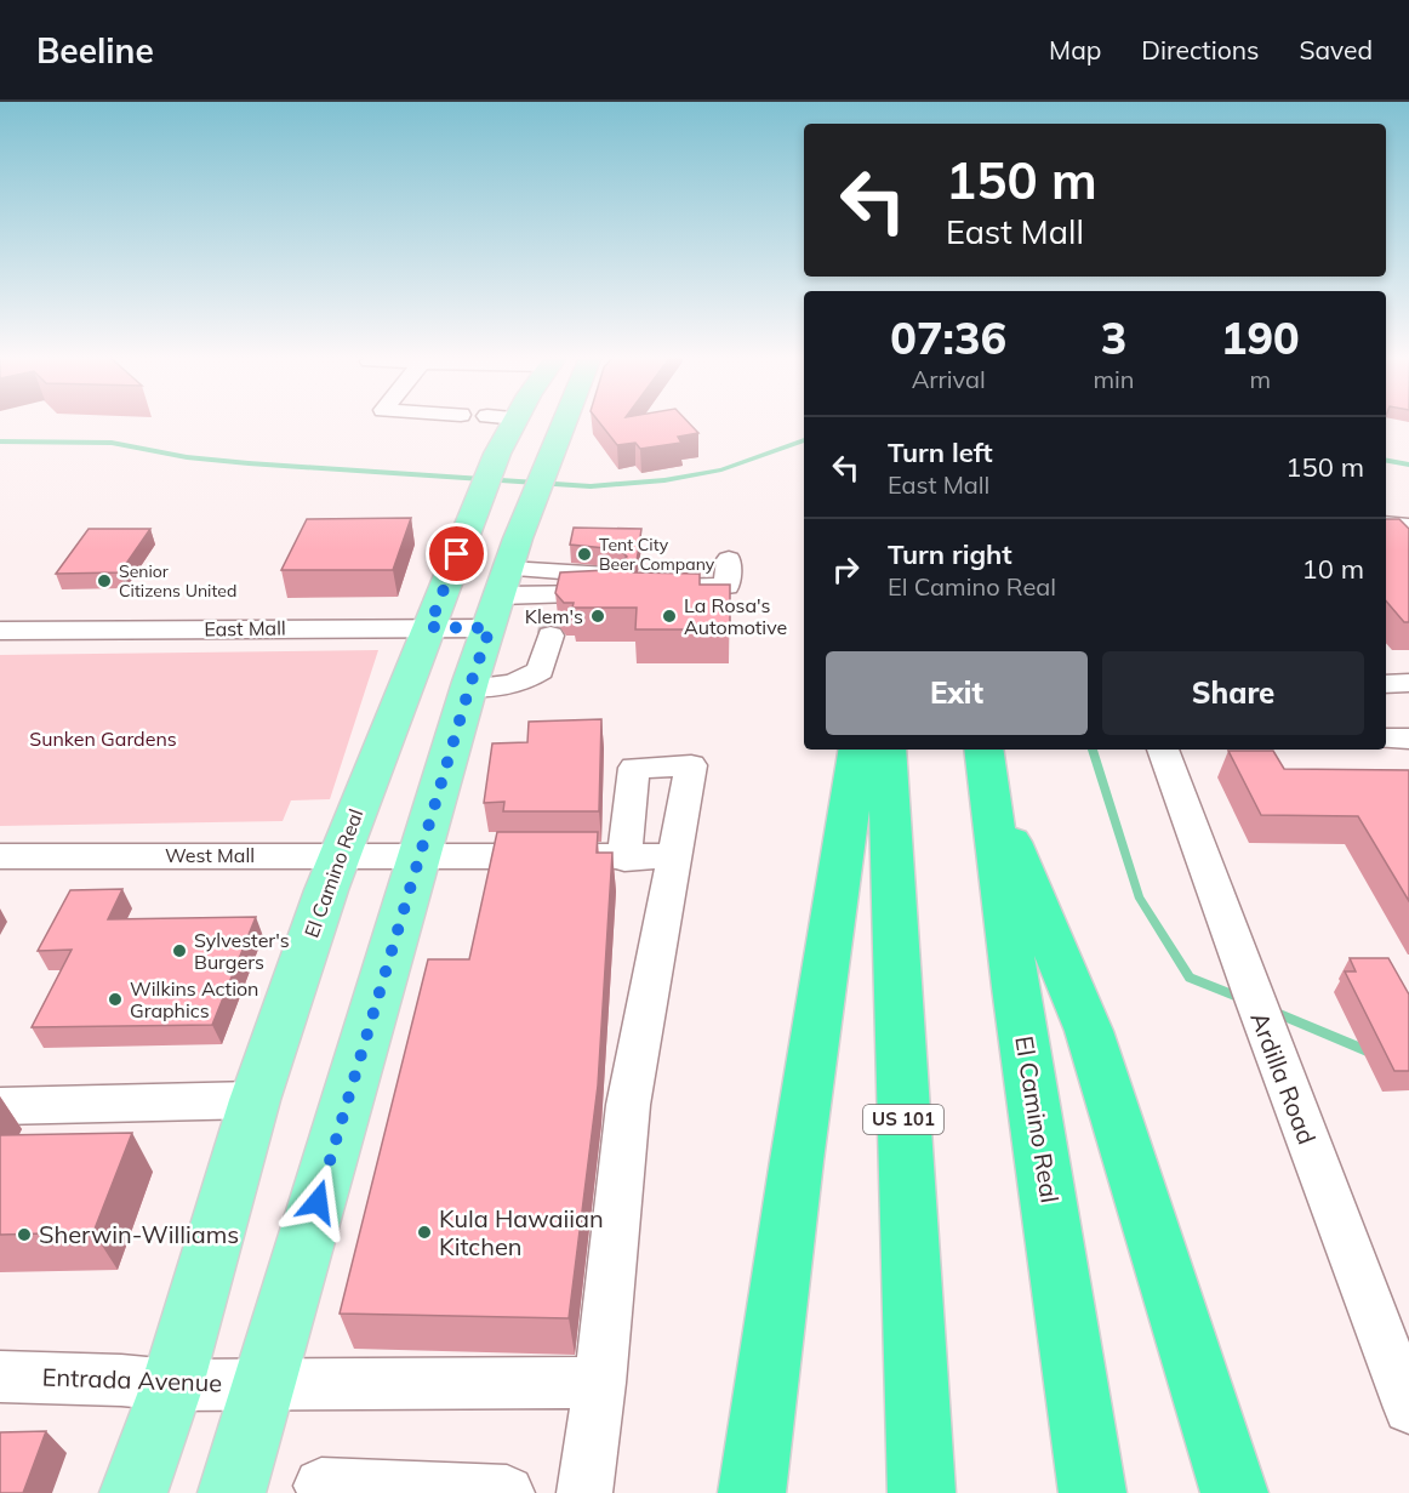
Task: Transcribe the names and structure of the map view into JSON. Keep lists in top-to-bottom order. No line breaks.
{"streets":{"highway":["El Camino Real","US 101"],"street":["East Mall","West Mall","Ardilla Road","Entrada Avenue"]},"crossings":[["East Mall","El Camino Real"],["West Mall","El Camino Real"],["El Camino Real","Entrada Avenue"]],"parks":["Sunken Gardens"],"places":["Tent City Beer Company","Senior Citizens United","Klem's","La Rosa's Automotive","Sylvester's Burgers","Wilkins Action Graphics","Kula Hawaiian Kitchen","Sherwin-Williams"],"page":{"header":"Beeline","nav":["Map","Directions","Saved"],"turn":["150 m","East Mall"],"eta":["07:36","Arrival","3","min","190","m"],"list":[{"name":"Turn left","note":"East Mall","value":"150 m"},{"name":"Turn right","note":"El Camino Real","value":"10 m"}],"buttons":["Exit","Share"]}}
